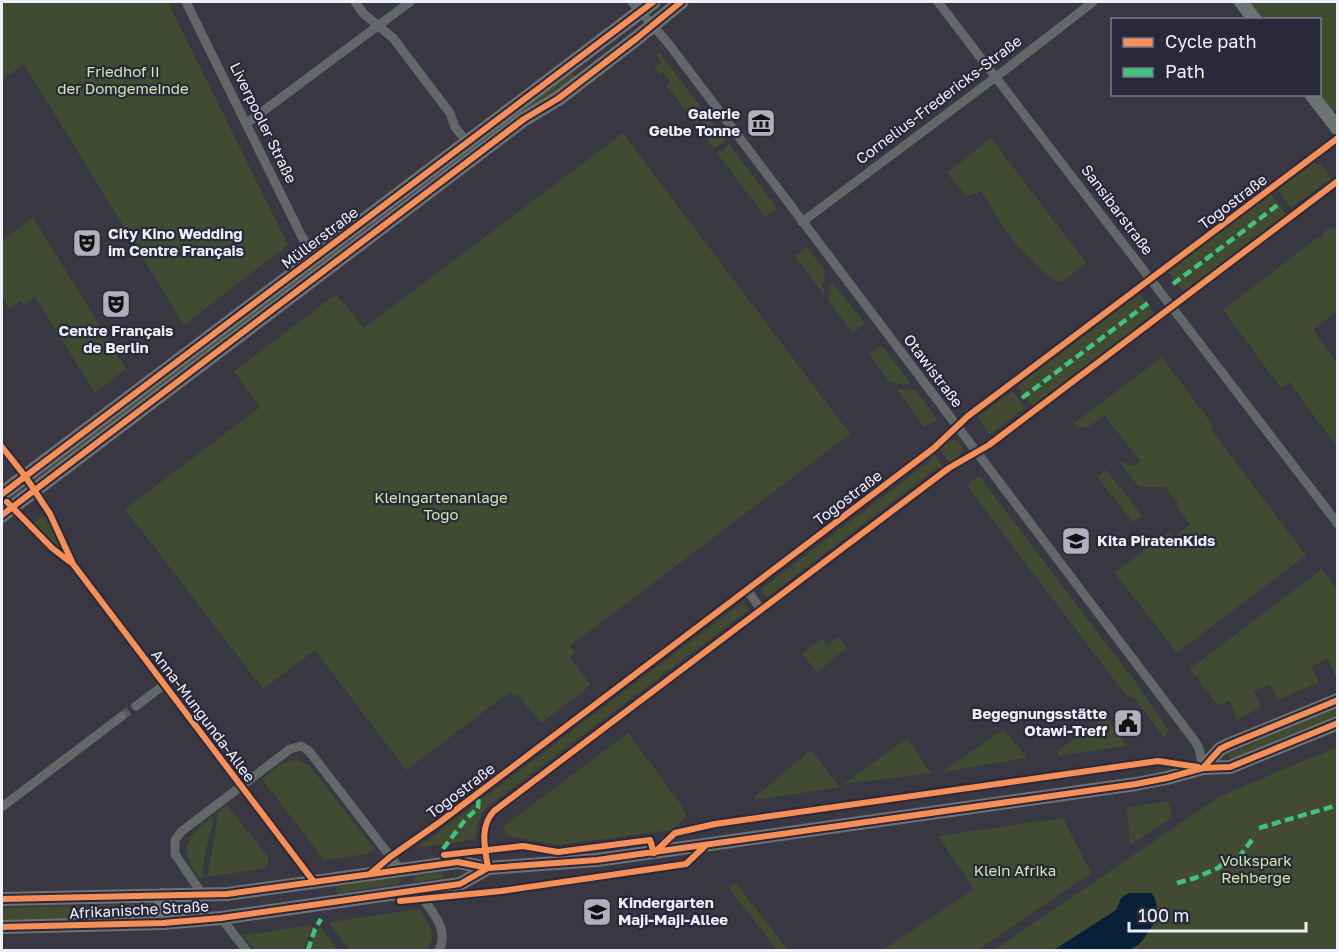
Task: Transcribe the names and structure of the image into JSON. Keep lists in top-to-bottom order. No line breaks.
{"streets":{"main road":["Müllerstraße"],"street":["Cornelius-Fredericks-Straße","Liverpooler Straße","Togostraße","Sansibarstraße","Otawistraße","Anna-Mungunda-Allee","Afrikanische Straße"]},"crossings":[["Cornelius-Fredericks-Straße","Sansibarstraße"],["Cornelius-Fredericks-Straße","Otawistraße"],["Liverpooler Straße","Müllerstraße"],["Togostraße","Sansibarstraße"],["Togostraße","Otawistraße"],["Togostraße","Afrikanische Straße"],["Müllerstraße","Otawistraße"],["Müllerstraße","Anna-Mungunda-Allee"],["Otawistraße","Afrikanische Straße"],["Anna-Mungunda-Allee","Afrikanische Straße"]],"parks":["Friedhof II der Domgemeinde","Kleingartenanlage Togo","Volkspark Rehberge","Klein Afrika"],"places":{"museum":["Galerie Gelbe Tonne"],"theatre":["City Kino Wedding im Centre Français","Centre Français de Berlin"],"school or university":["Kita PiratenKids","Kindergarten Maji-Maji-Allee"],"public building":["Begegnungsstätte Otawi-Treff"]},"legend":["Cycle path","Path"],"scale_bar":"100 m"}
